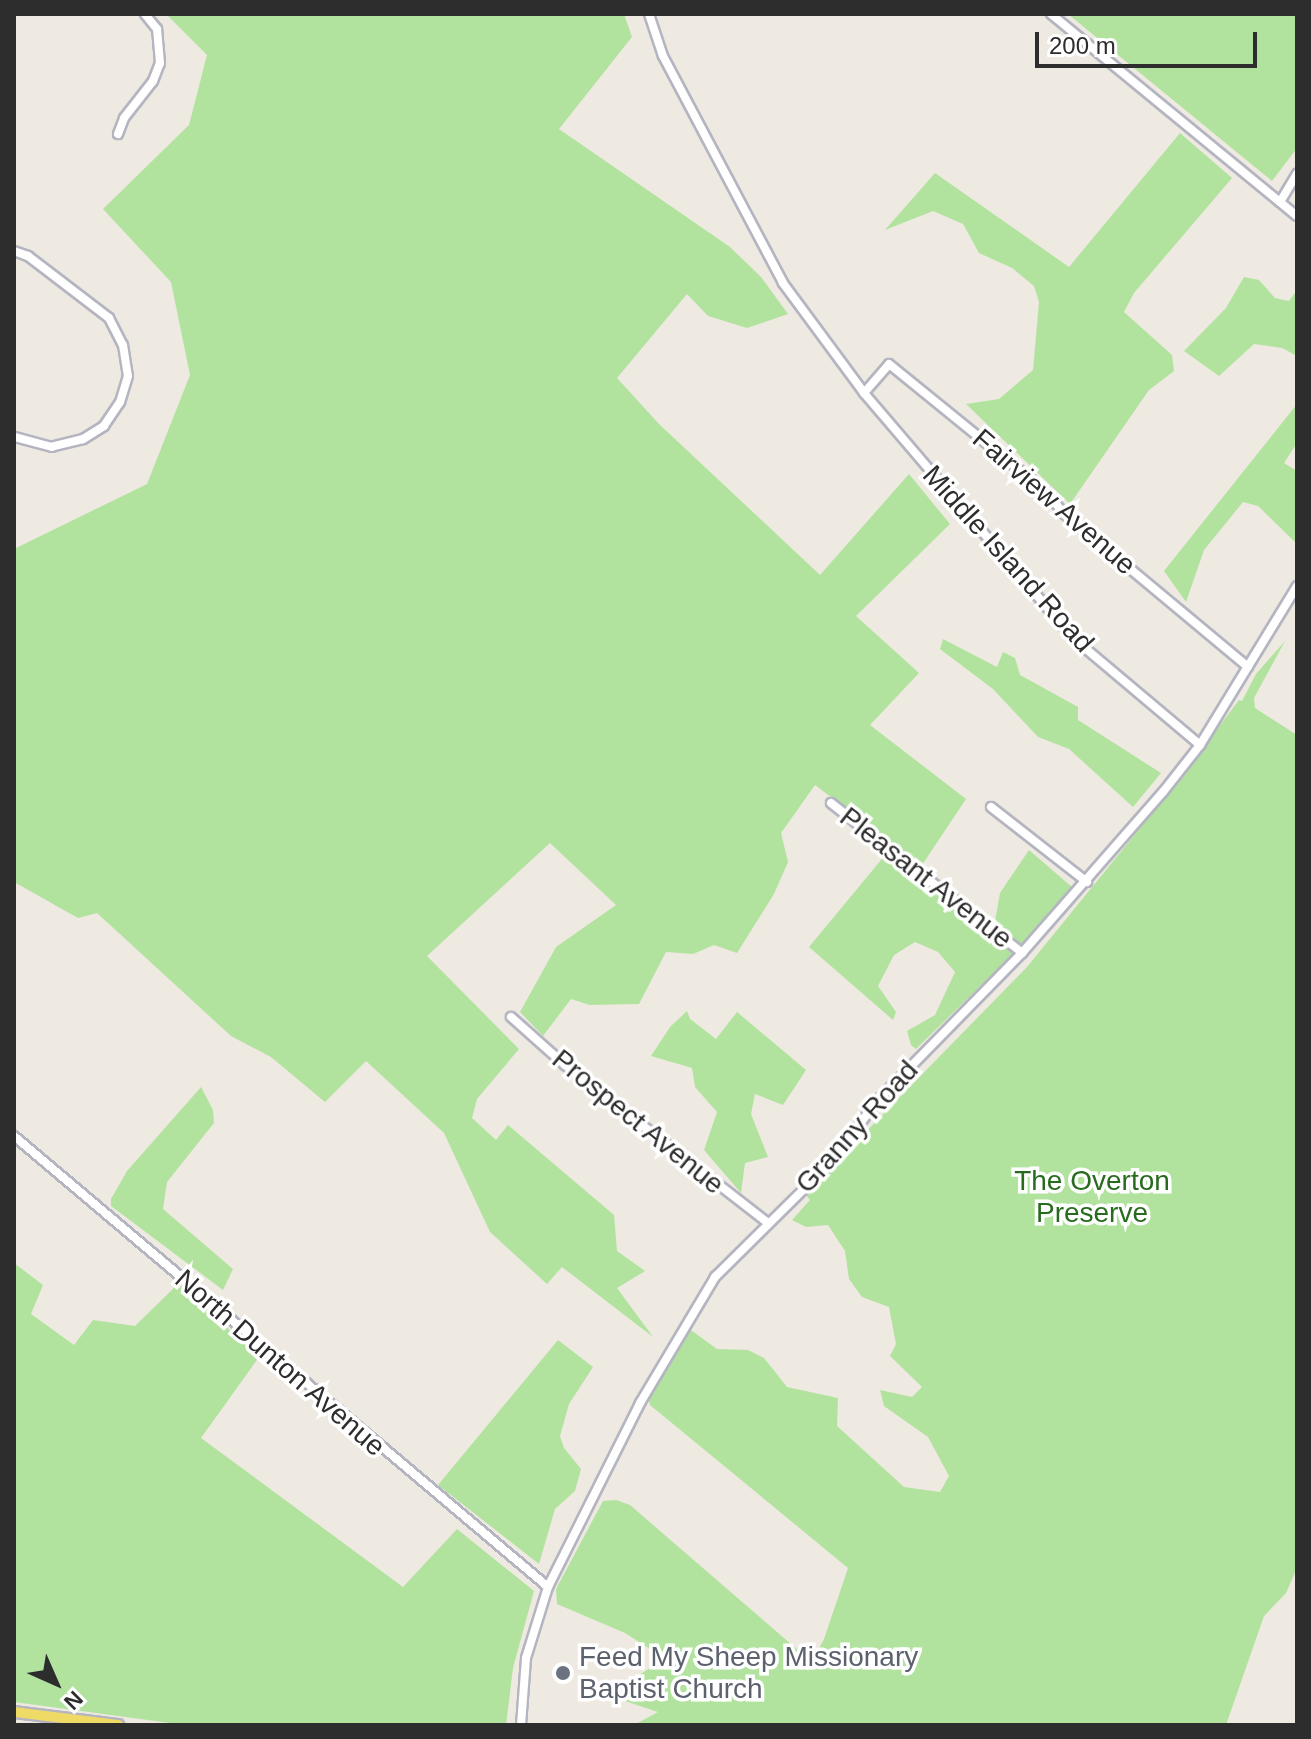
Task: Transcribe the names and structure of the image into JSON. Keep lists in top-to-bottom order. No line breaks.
{"streets":{"street":["Fairview Avenue","Middle Island Road","Pleasant Avenue","Prospect Avenue","Granny Road","North Dunton Avenue"]},"crossings":[["Fairview Avenue","Middle Island Road"],["Fairview Avenue","Granny Road"],["Middle Island Road","Granny Road"],["Pleasant Avenue","Granny Road"],["Prospect Avenue","Granny Road"],["Granny Road","North Dunton Avenue"]],"parks":["The Overton Preserve"],"places":["Feed My Sheep Missionary Baptist Church"],"scale_bar":"200 m","north":"bottom right"}
